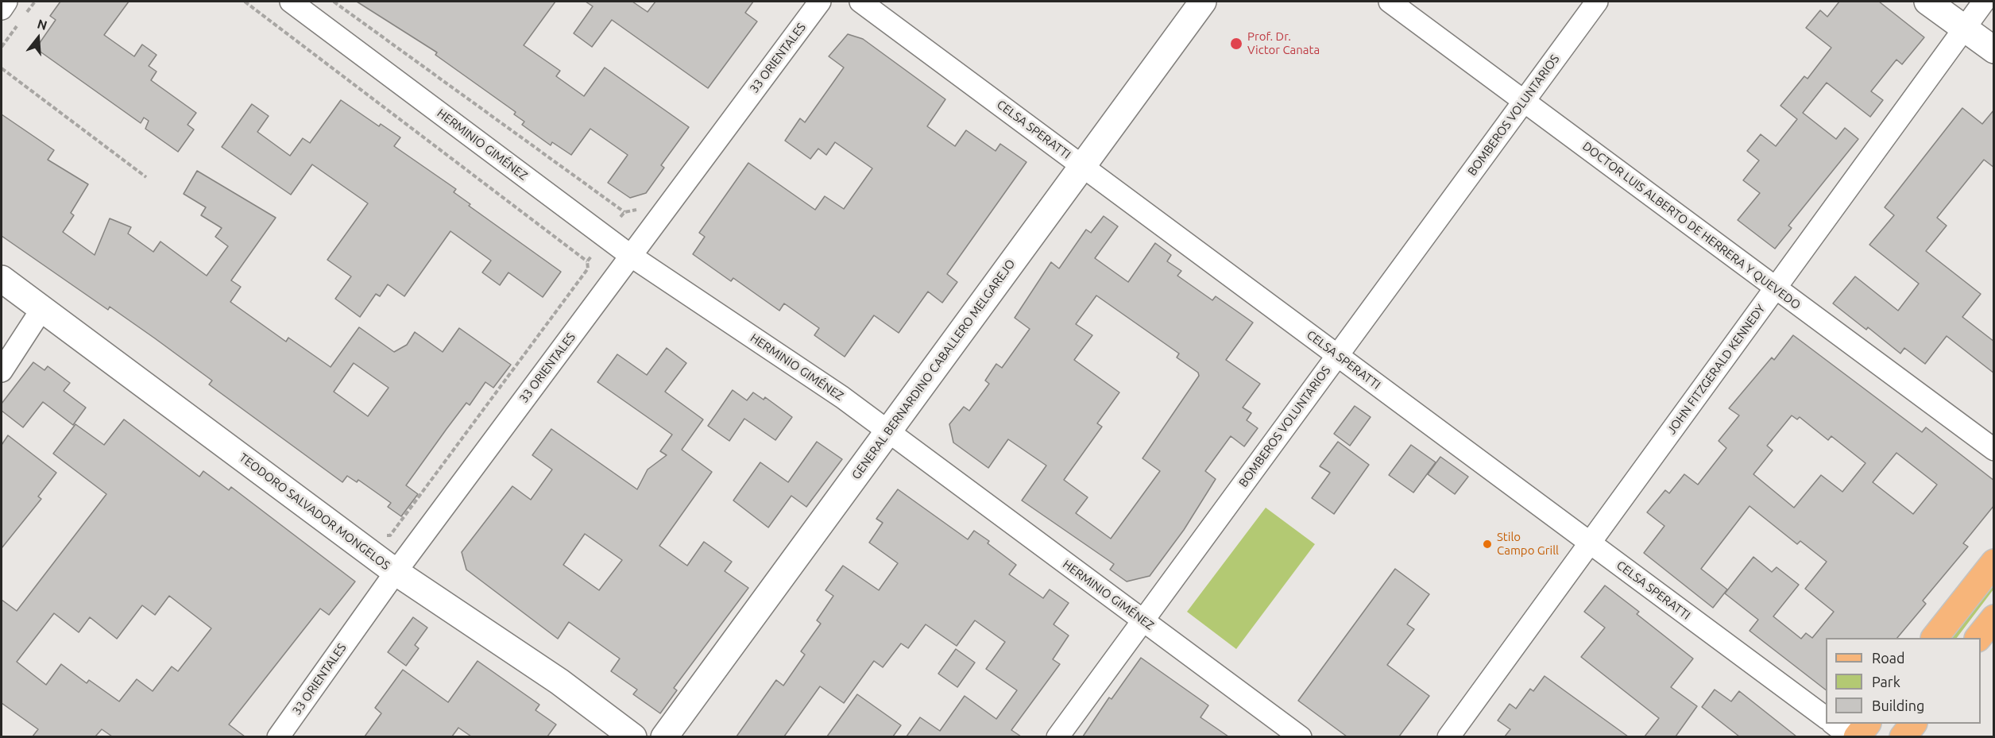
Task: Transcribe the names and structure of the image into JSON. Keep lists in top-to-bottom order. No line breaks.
{"streets":{"street":["33 ORIENTALES","BOMBEROS VOLUNTARIOS","CELSA SPERATTI","HERMINIO GIMÉNEZ","DOCTOR LUIS ALBERTO DE HERRERA Y QUEVEDO","GENERAL BERNARDINO CABALLERO MELGAREJO","JOHN FITZGERALD KENNEDY","TEODORO SALVADOR MONGELOS"]},"crossings":[["33 ORIENTALES","HERMINIO GIMÉNEZ"],["33 ORIENTALES","TEODORO SALVADOR MONGELOS"],["BOMBEROS VOLUNTARIOS","CELSA SPERATTI"],["BOMBEROS VOLUNTARIOS","HERMINIO GIMÉNEZ"],["BOMBEROS VOLUNTARIOS","DOCTOR LUIS ALBERTO DE HERRERA Y QUEVEDO"],["CELSA SPERATTI","GENERAL BERNARDINO CABALLERO MELGAREJO"],["CELSA SPERATTI","JOHN FITZGERALD KENNEDY"],["HERMINIO GIMÉNEZ","GENERAL BERNARDINO CABALLERO MELGAREJO"],["DOCTOR LUIS ALBERTO DE HERRERA Y QUEVEDO","JOHN FITZGERALD KENNEDY"]],"places":["Prof. Dr. Victor Canata","Stilo Campo Grill"],"legend":["Road","Park","Building"],"north":"top"}
